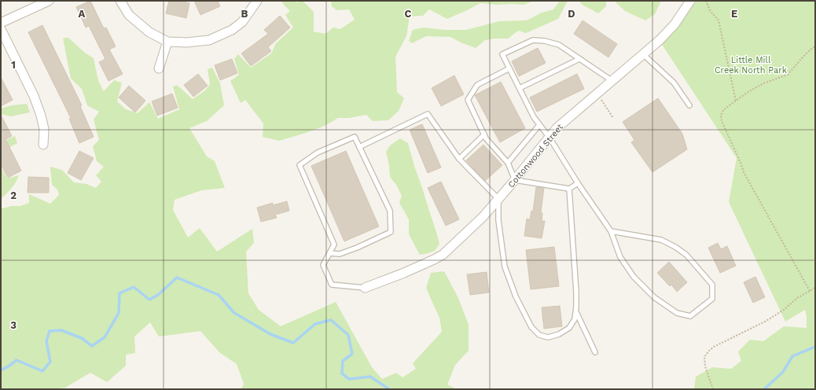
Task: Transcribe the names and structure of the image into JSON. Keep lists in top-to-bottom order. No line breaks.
{"streets":{"street":["Cottonwood Street"]},"parks":["Little Mill Creek North Park"],"grid":{"columns":["A","B","C","D","E"],"rows":["1","2","3"]}}
